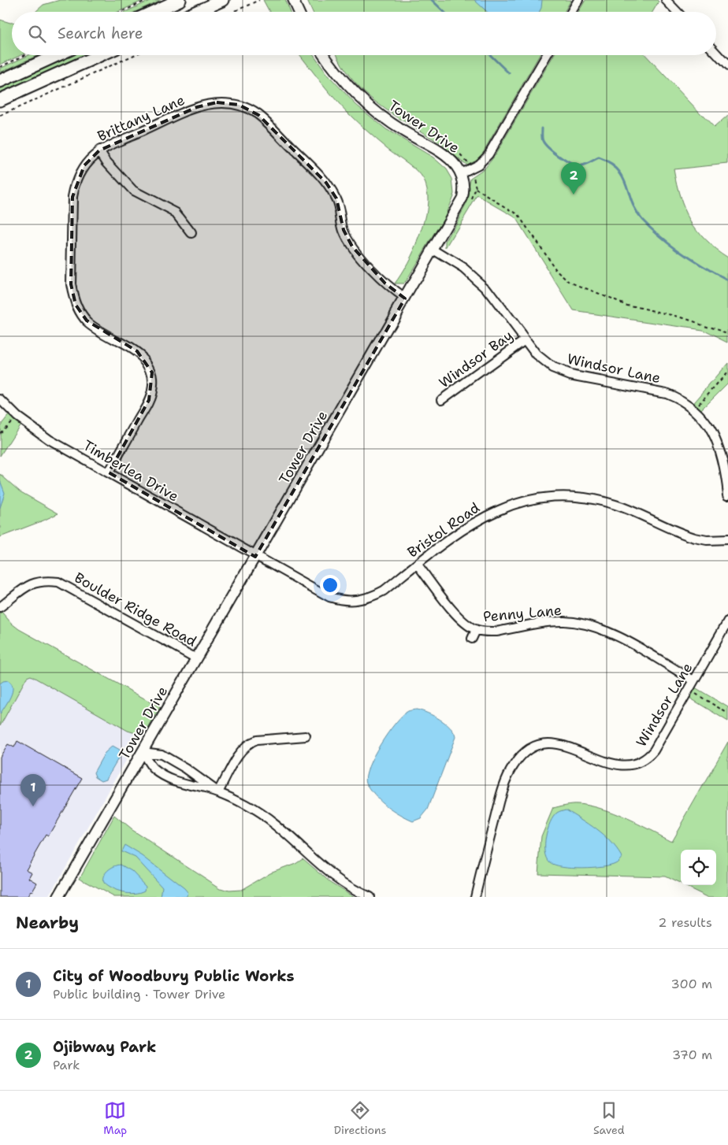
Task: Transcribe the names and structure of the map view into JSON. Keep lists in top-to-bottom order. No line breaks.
{"streets":{"street":["Brittany Lane","Tower Drive","Windsor Bay","Windsor Lane","Timberlea Drive","Bristol Road","Boulder Ridge Road","Penny Lane"]},"crossings":[["Brittany Lane","Tower Drive"],["Brittany Lane","Timberlea Drive"],["Tower Drive","Windsor Lane"],["Tower Drive","Timberlea Drive"],["Tower Drive","Bristol Road"],["Tower Drive","Boulder Ridge Road"],["Windsor Bay","Windsor Lane"],["Windsor Lane","Penny Lane"],["Timberlea Drive","Bristol Road"],["Bristol Road","Penny Lane"]],"page":{"search":"Search here","pins":["2","1"],"heading":["Nearby","2 results"],"list":[{"mark":"1","name":"City of Woodbury Public Works","note":"Public building · Tower Drive","value":"300 m"},{"mark":"2","name":"Ojibway Park","note":"Park","value":"370 m"}],"nav":["Map","Directions","Saved"]}}
